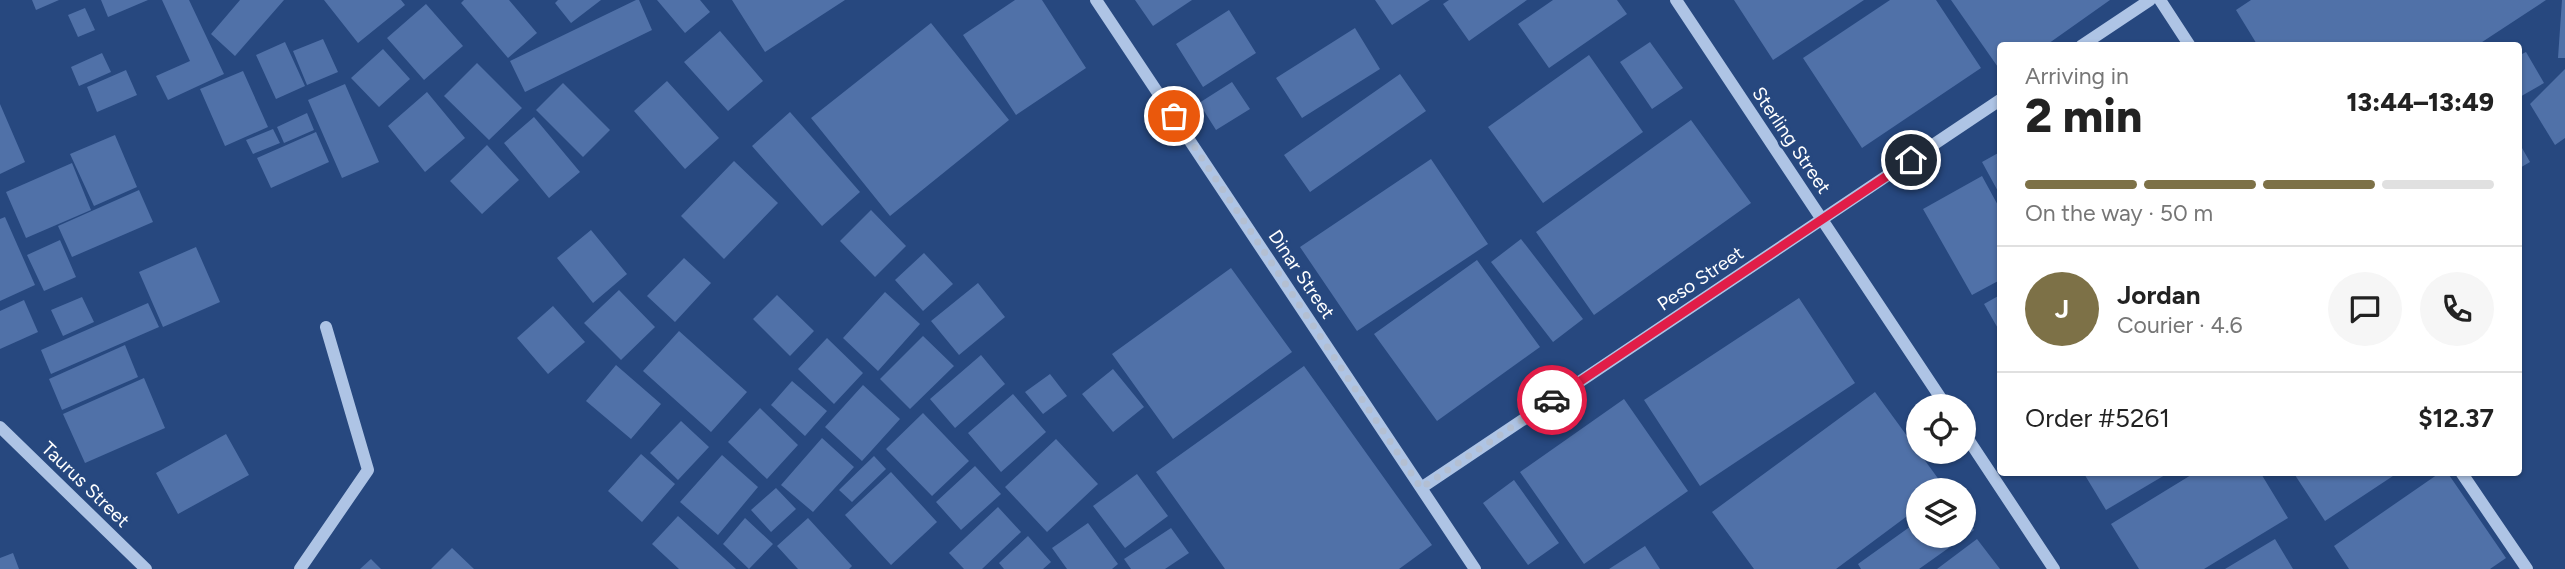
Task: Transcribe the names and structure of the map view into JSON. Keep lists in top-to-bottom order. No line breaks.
{"streets":{"street":["Sterling Street","Dinar Street","Peso Street","Taurus Street"]},"crossings":[["Sterling Street","Peso Street"],["Dinar Street","Peso Street"]],"page":{"heading":["2 min","Arriving in","13:44–13:49"],"panel":["Jordan","Courier · 4.6","Order #5261","$12.37"],"bar":"On the way · 50 m","round":"J"}}
